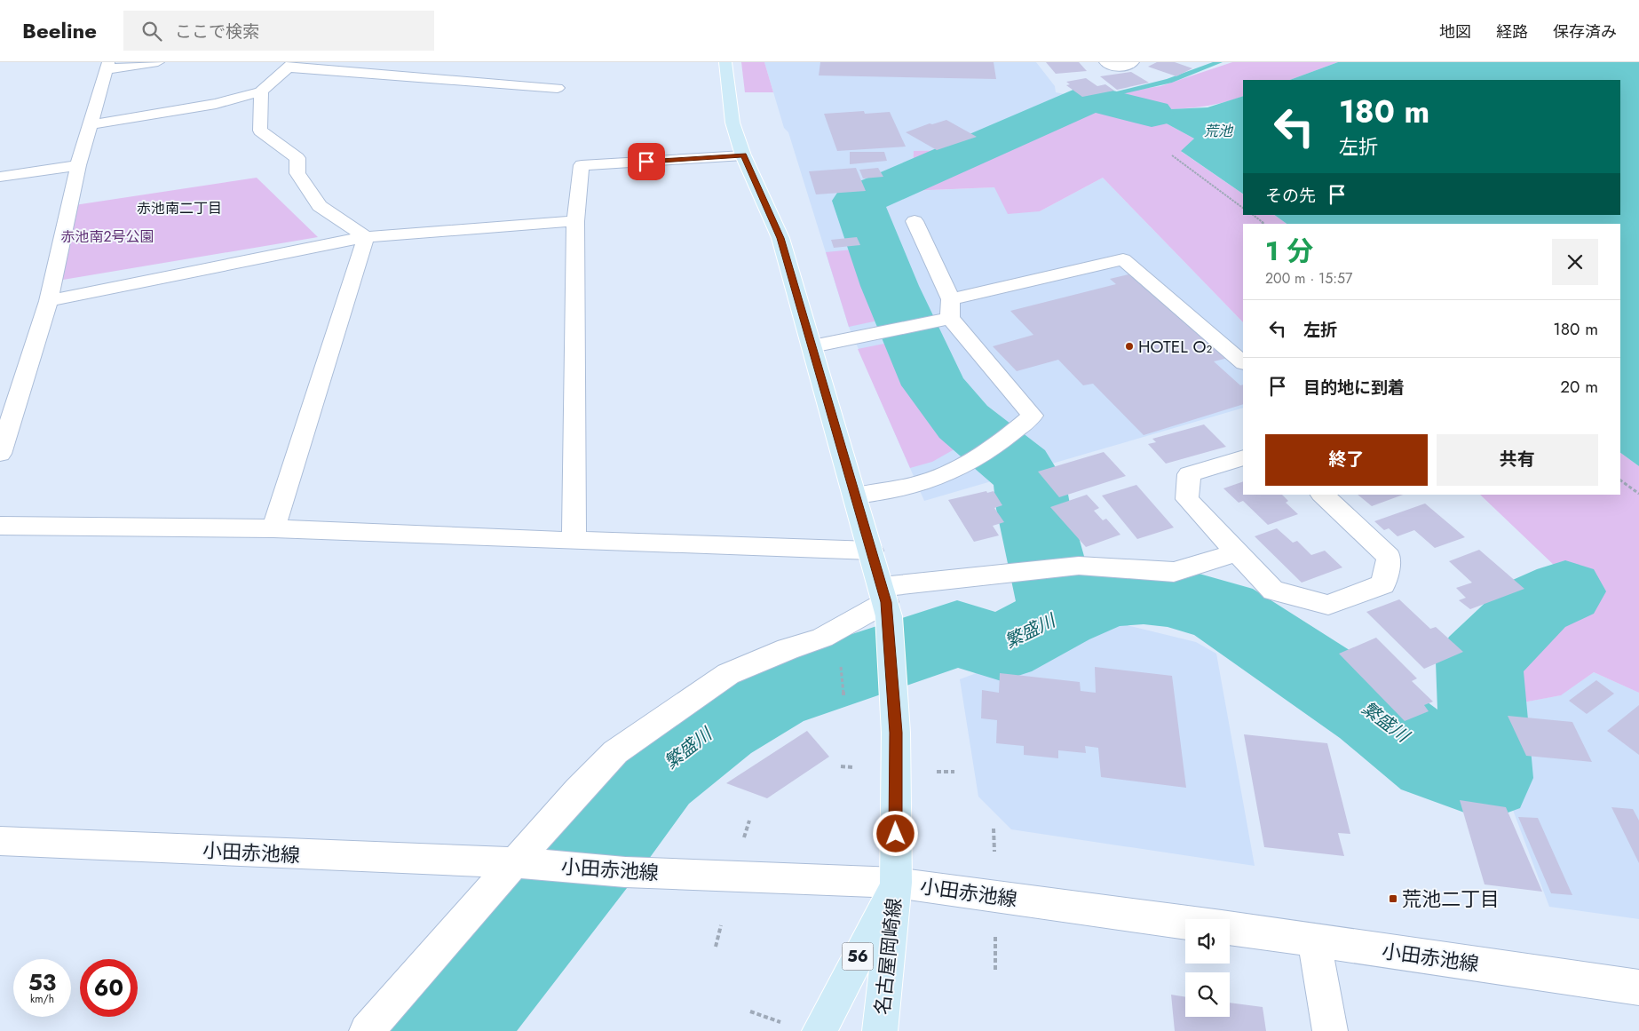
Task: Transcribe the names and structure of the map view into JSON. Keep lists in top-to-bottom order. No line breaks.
{"streets":{"main road":["56","名古屋岡崎線"],"street":["小田赤池線"]},"crossings":[["小田赤池線","名古屋岡崎線"]],"districts":["赤池南二丁目"],"water":["荒池","繁盛川"],"parks":["赤池南2号公園"],"places":{"other":["HOTEL O₂"],"transit":["荒池二丁目"]},"page":{"header":"Beeline","search":"ここで検索","nav":["地図","経路","保存済み"],"turn":["180 m","左折"],"then":"その先","heading":["1 分","200 m · 15:57"],"list":[{"name":"左折","value":"180 m"},{"name":"目的地に到着","value":"20 m"}],"buttons":["終了","共有"],"speed":"53 km/h","limit":"60"}}
